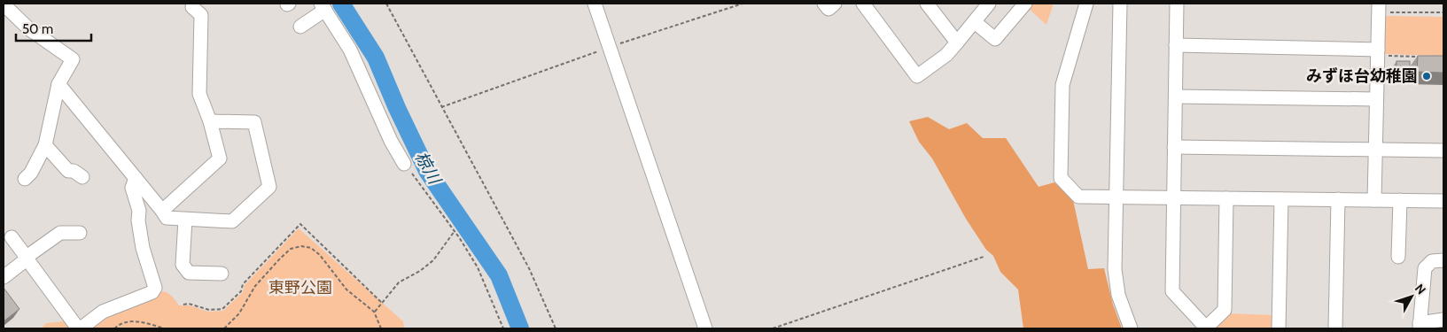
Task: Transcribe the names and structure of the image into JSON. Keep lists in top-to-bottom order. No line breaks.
{"water":["椋川"],"parks":["東野公園"],"places":["みずほ台幼稚園"],"scale_bar":"50 m","north":"top right"}
